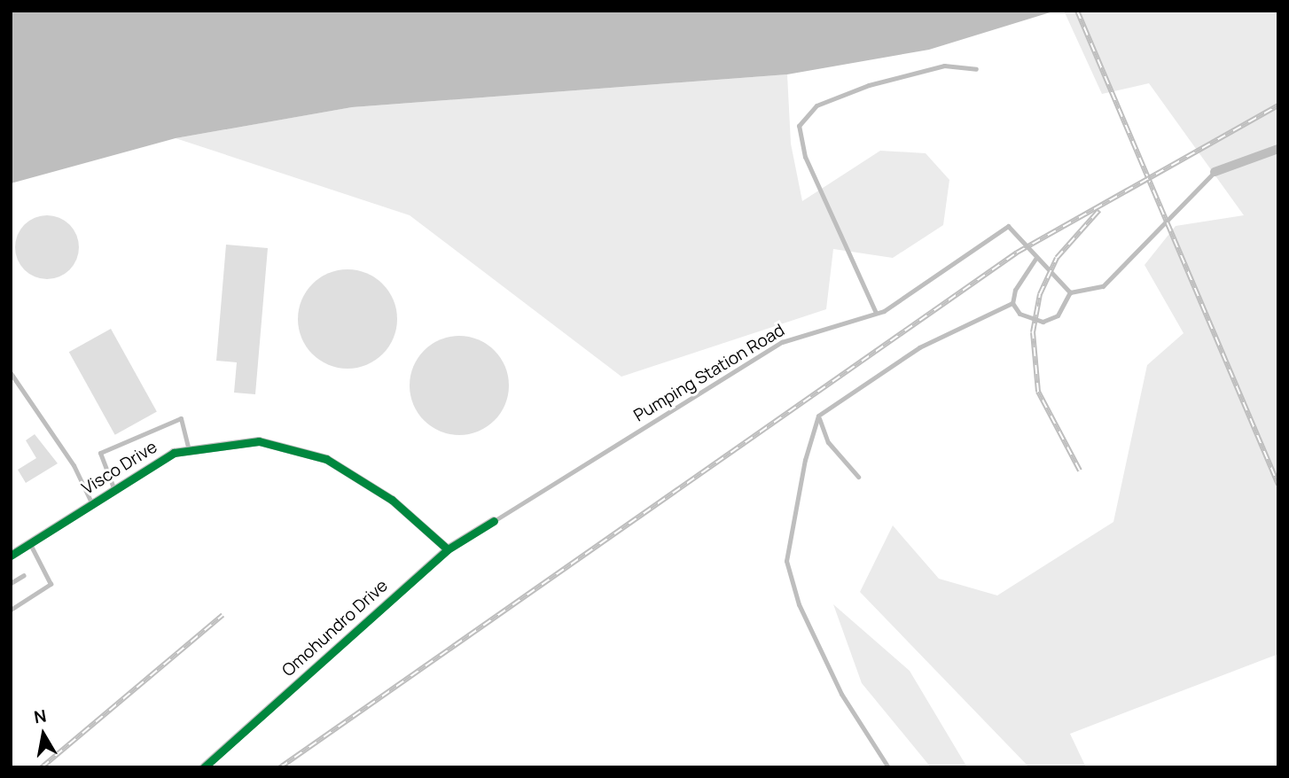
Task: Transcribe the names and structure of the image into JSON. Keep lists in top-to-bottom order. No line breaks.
{"streets":{"street":["Visco Drive","Omohundro Drive"],"lane":["Pumping Station Road"]},"crossings":[["Pumping Station Road","Omohundro Drive"],["Visco Drive","Omohundro Drive"]],"north":"top"}
